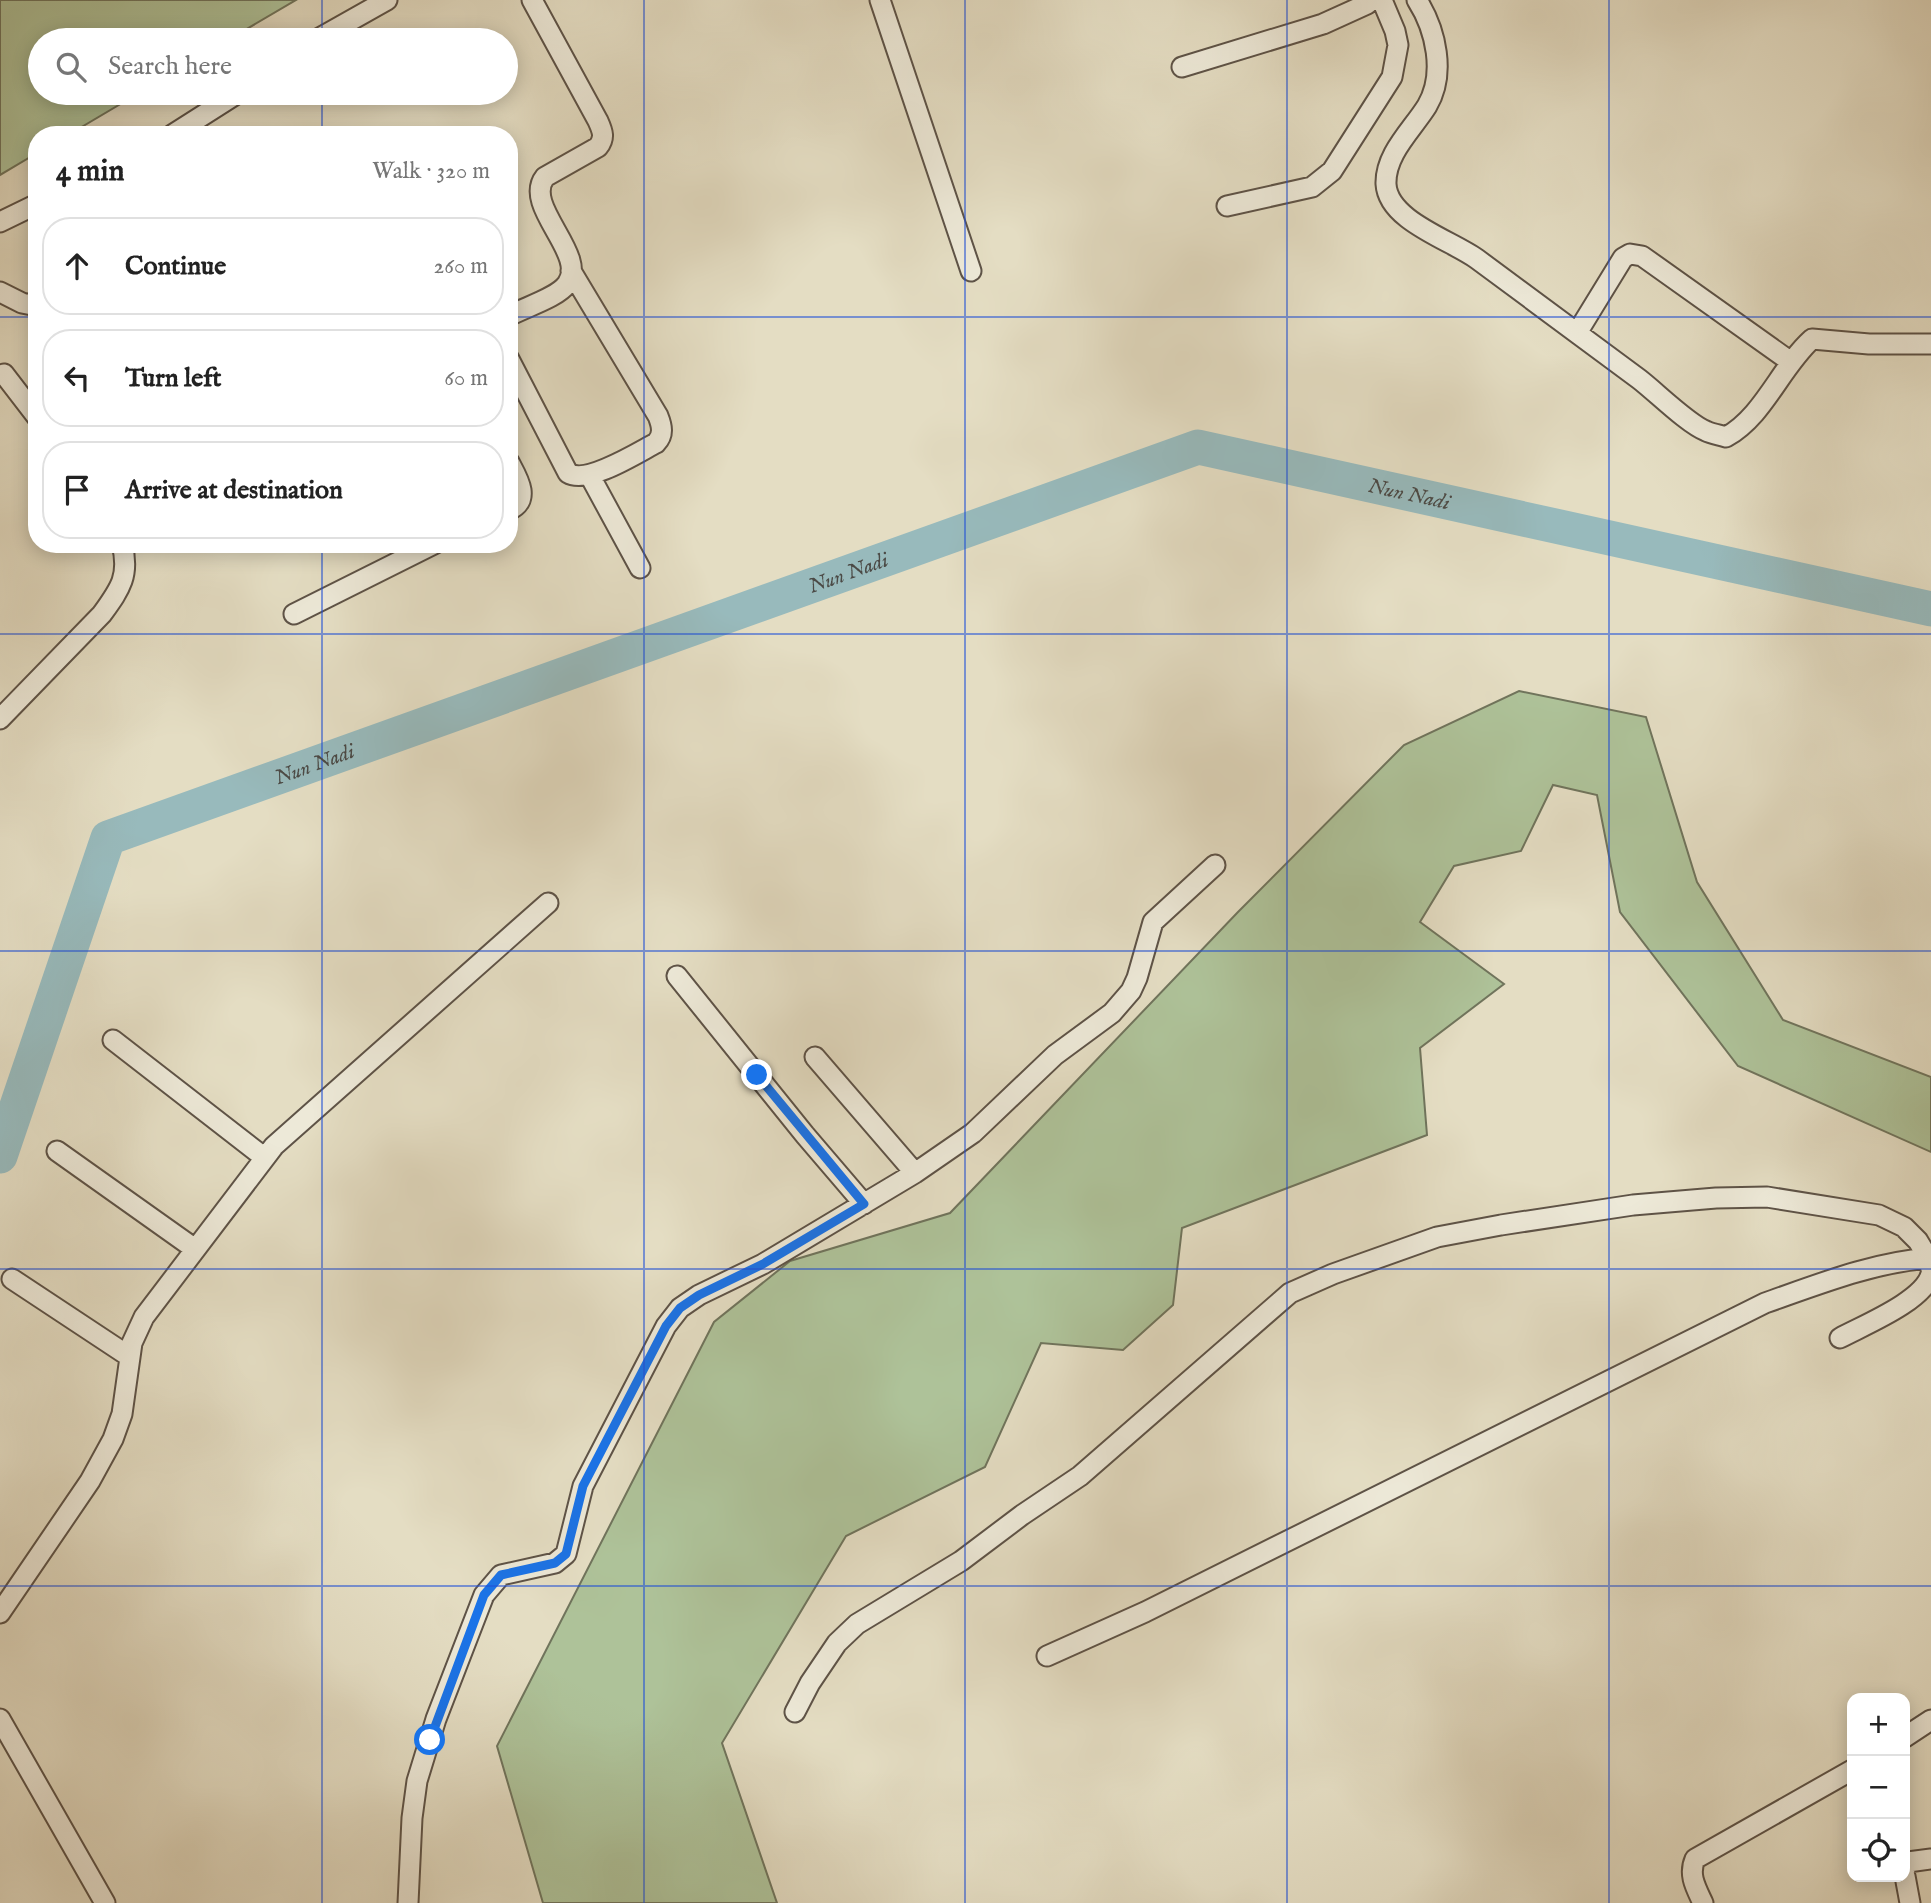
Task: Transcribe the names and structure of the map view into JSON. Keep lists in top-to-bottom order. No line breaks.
{"water":["Nun Nadi"],"page":{"search":"Search here","heading":["4 min","Walk · 320 m"],"list":[["Continue","260 m"],["Turn left","60 m"],"Arrive at destination"],"map_buttons":["+","−"]}}
